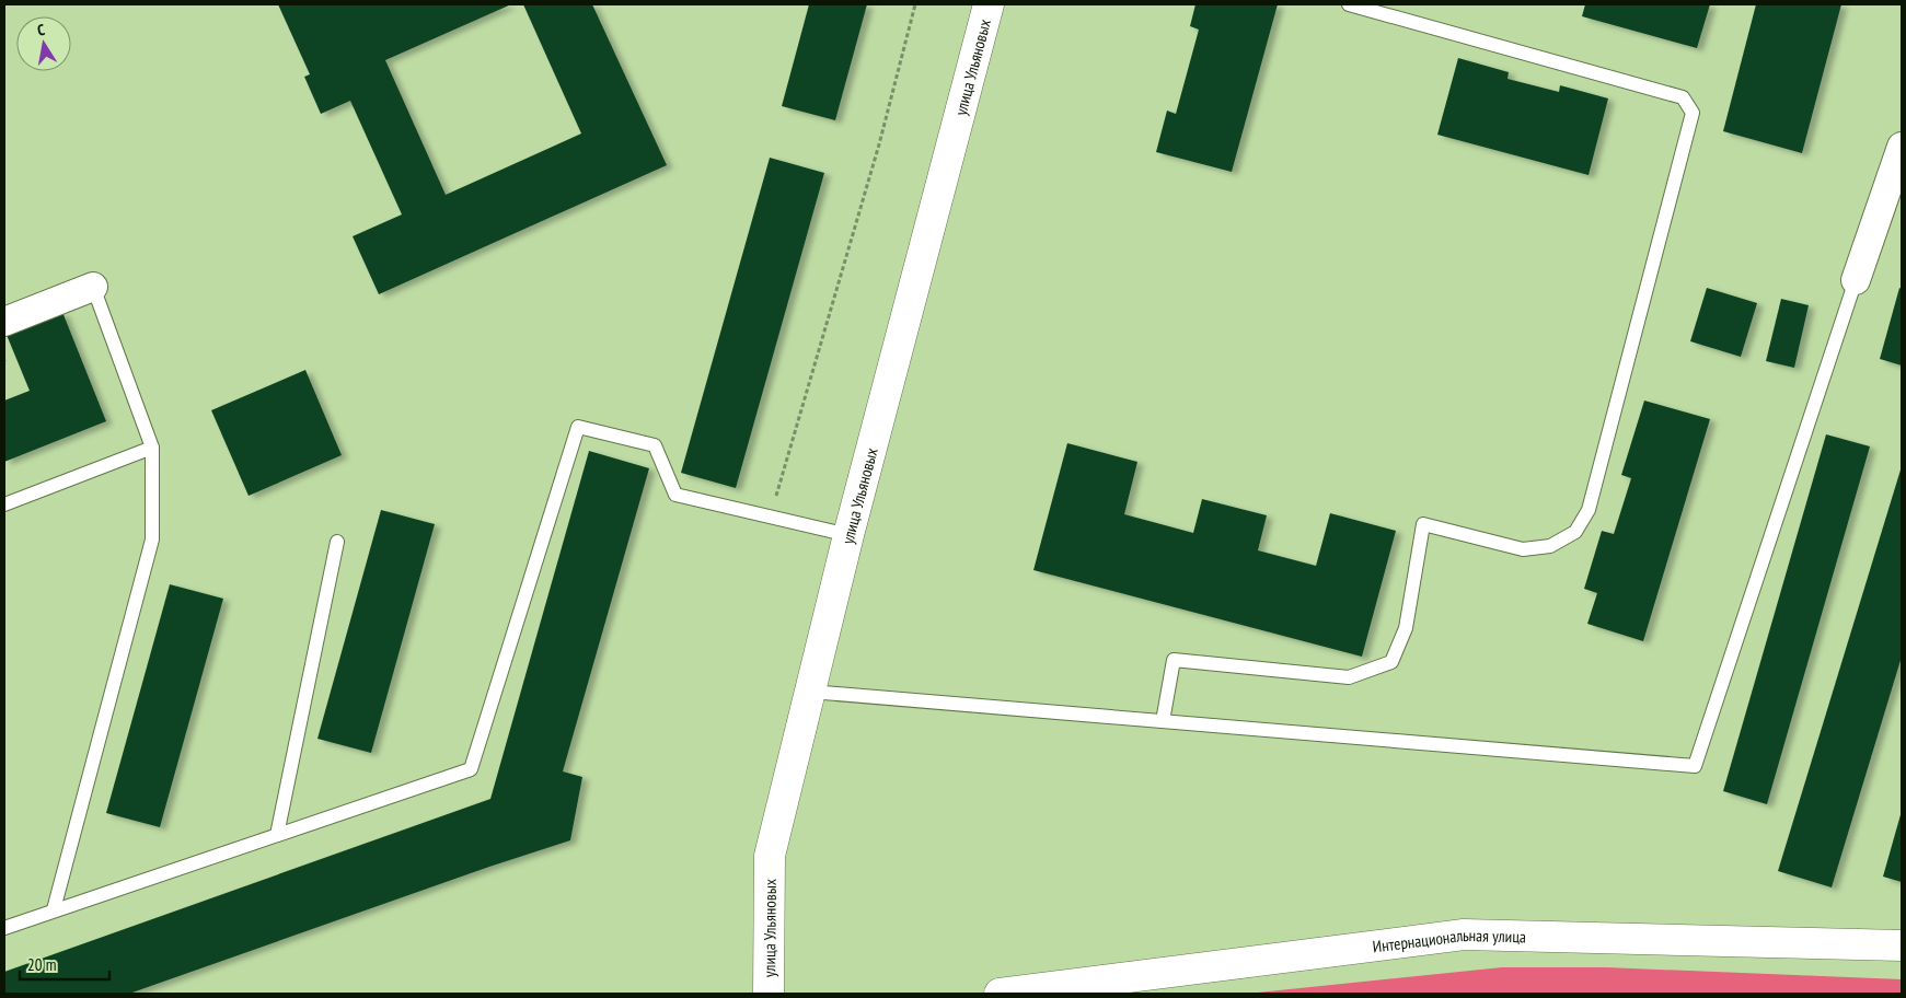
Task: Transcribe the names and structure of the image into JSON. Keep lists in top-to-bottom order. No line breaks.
{"streets":{"main road":["улица Ульяновых","Интернациональная улица"]},"scale_bar":"20 m","north":"top"}
